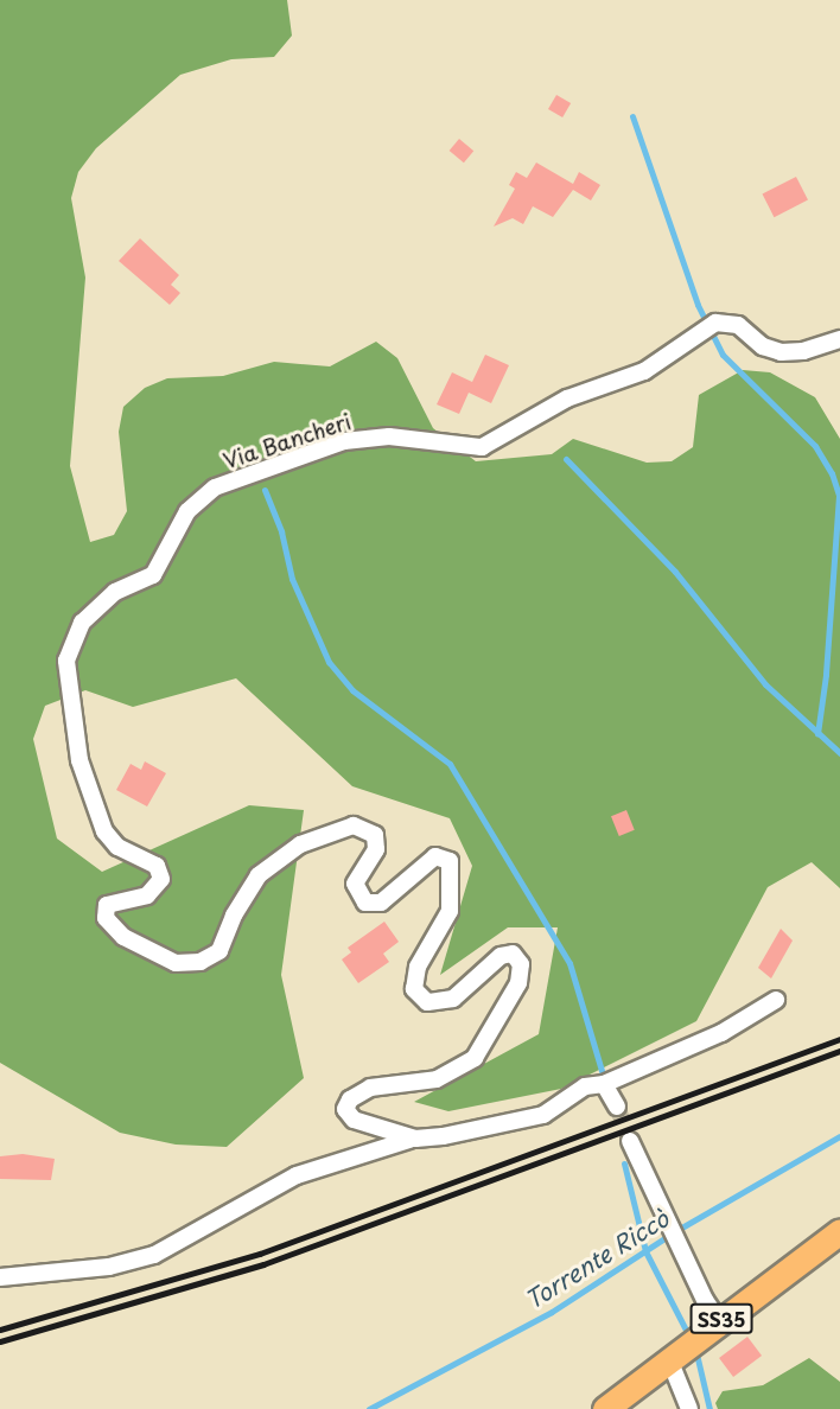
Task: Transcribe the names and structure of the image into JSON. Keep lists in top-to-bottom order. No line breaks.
{"streets":{"main road":["SS35"],"street":["Via Bancheri"]},"water":["Torrente Riccò"]}
